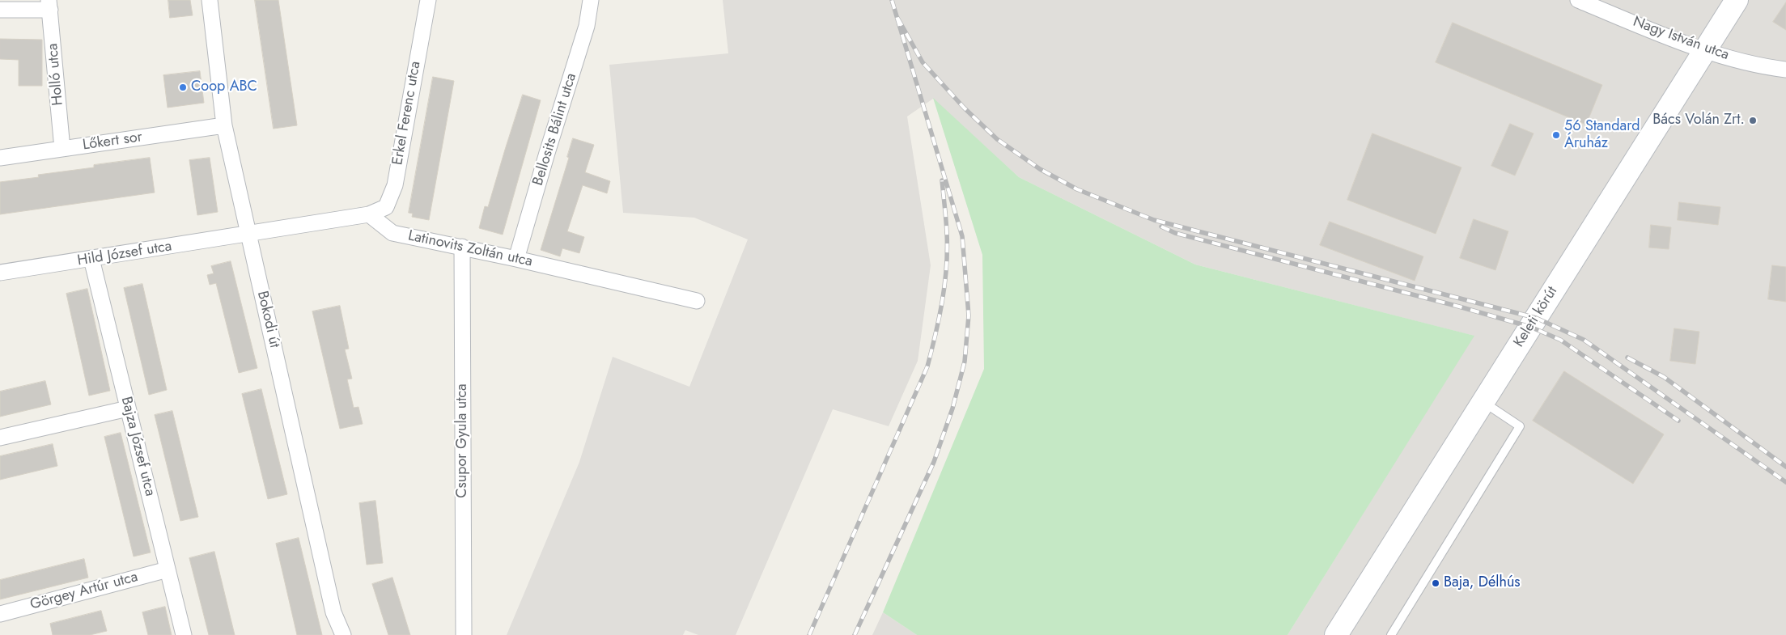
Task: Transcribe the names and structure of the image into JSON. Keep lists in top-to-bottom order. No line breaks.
{"streets":{"main road":["Keleti körút"],"street":["Nagy István utca","Holló utca","Erkel Ferenc utca","Bellosits Bálint utca","Lőkert sor","Latinovits Zoltán utca","Hild József utca","Bokodi út","Csupor Gyula utca","Bajza József utca","Görgey Artúr utca"]},"crossings":[["Nagy István utca","Keleti körút"],["Holló utca","Lőkert sor"],["Erkel Ferenc utca","Latinovits Zoltán utca"],["Bellosits Bálint utca","Latinovits Zoltán utca"],["Lőkert sor","Bokodi út"],["Latinovits Zoltán utca","Csupor Gyula utca"],["Hild József utca","Bokodi út"],["Hild József utca","Bajza József utca"],["Bajza József utca","Görgey Artúr utca"]],"places":["Coop ABC","Bács Volán Zrt.","56 Standard Áruház","Baja, Délhús"]}
